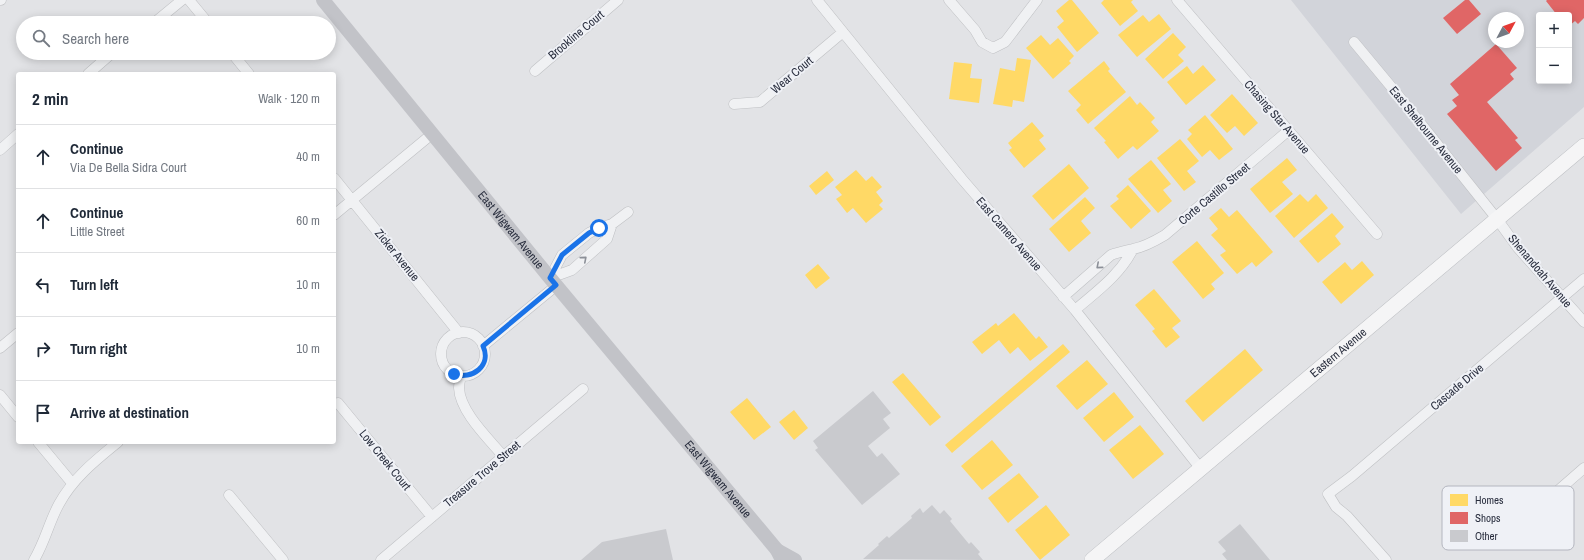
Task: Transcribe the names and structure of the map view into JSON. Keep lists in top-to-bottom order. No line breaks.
{"streets":{"main road":["East Wigwam Avenue","Eastern Avenue"],"street":["Brookline Court","Wear Court","Chasing Star Avenue","East Shelbourne Avenue","Corte Castillo Street","East Camero Avenue","Zicker Avenue","Shenandoah Avenue","Cascade Drive","Low Creek Court","Treasure Trove Street"]},"crossings":[["Wear Court","East Camero Avenue"],["Chasing Star Avenue","Corte Castillo Street"],["East Shelbourne Avenue","Shenandoah Avenue"],["East Shelbourne Avenue","Eastern Avenue"],["Corte Castillo Street","East Camero Avenue"],["East Camero Avenue","Eastern Avenue"],["Shenandoah Avenue","Eastern Avenue"],["Shenandoah Avenue","Cascade Drive"],["Low Creek Court","Treasure Trove Street"]],"legend":["Homes","Shops","Other"],"north":"top right","page":{"map_buttons":["+","−"],"search":"Search here","heading":["2 min","Walk · 120 m"],"list":[["Continue","Via De Bella Sidra Court","40 m"],["Continue","Little Street","60 m"],["Turn left","10 m"],["Turn right","10 m"],"Arrive at destination"]}}
